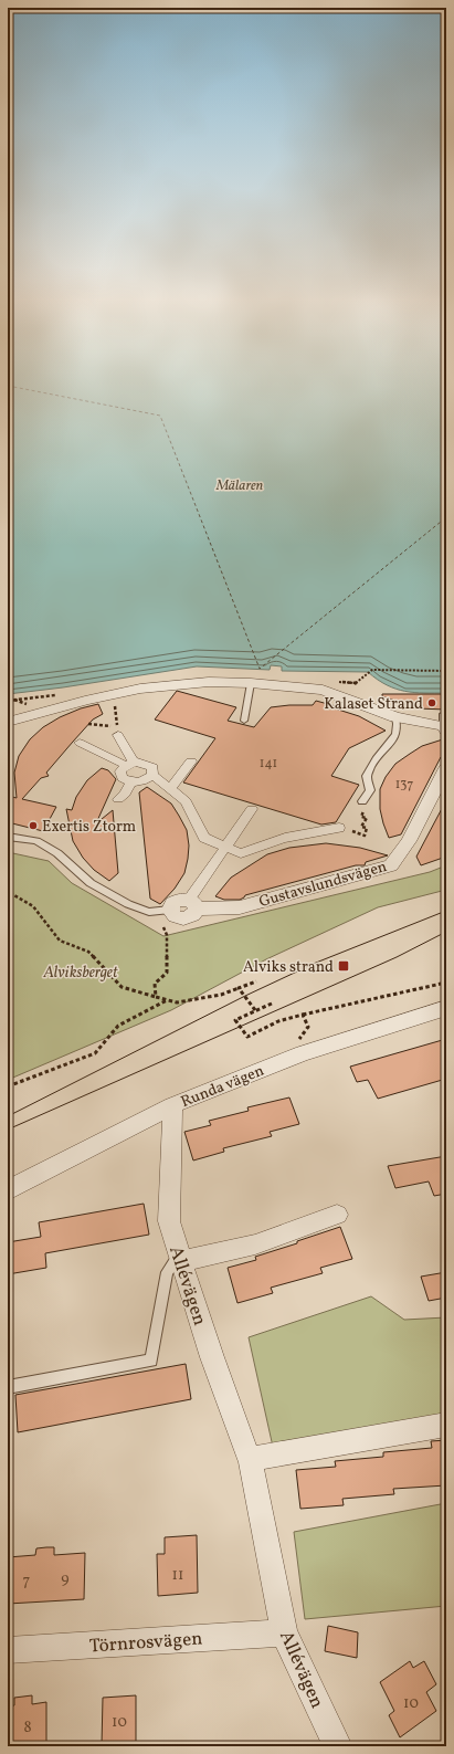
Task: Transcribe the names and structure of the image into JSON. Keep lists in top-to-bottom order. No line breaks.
{"streets":{"street":["Gustavslundsvägen","Runda vägen","Allévägen","Törnrosvägen"]},"crossings":[["Runda vägen","Allévägen"],["Allévägen","Törnrosvägen"]],"water":["Mälaren"],"parks":["Alviksberget"],"places":{"other":["Kalaset Strand","Exertis Ztorm"],"transit":["Alviks strand"]},"house_numbers":["141","137","11","9","7","10","10","8"]}
